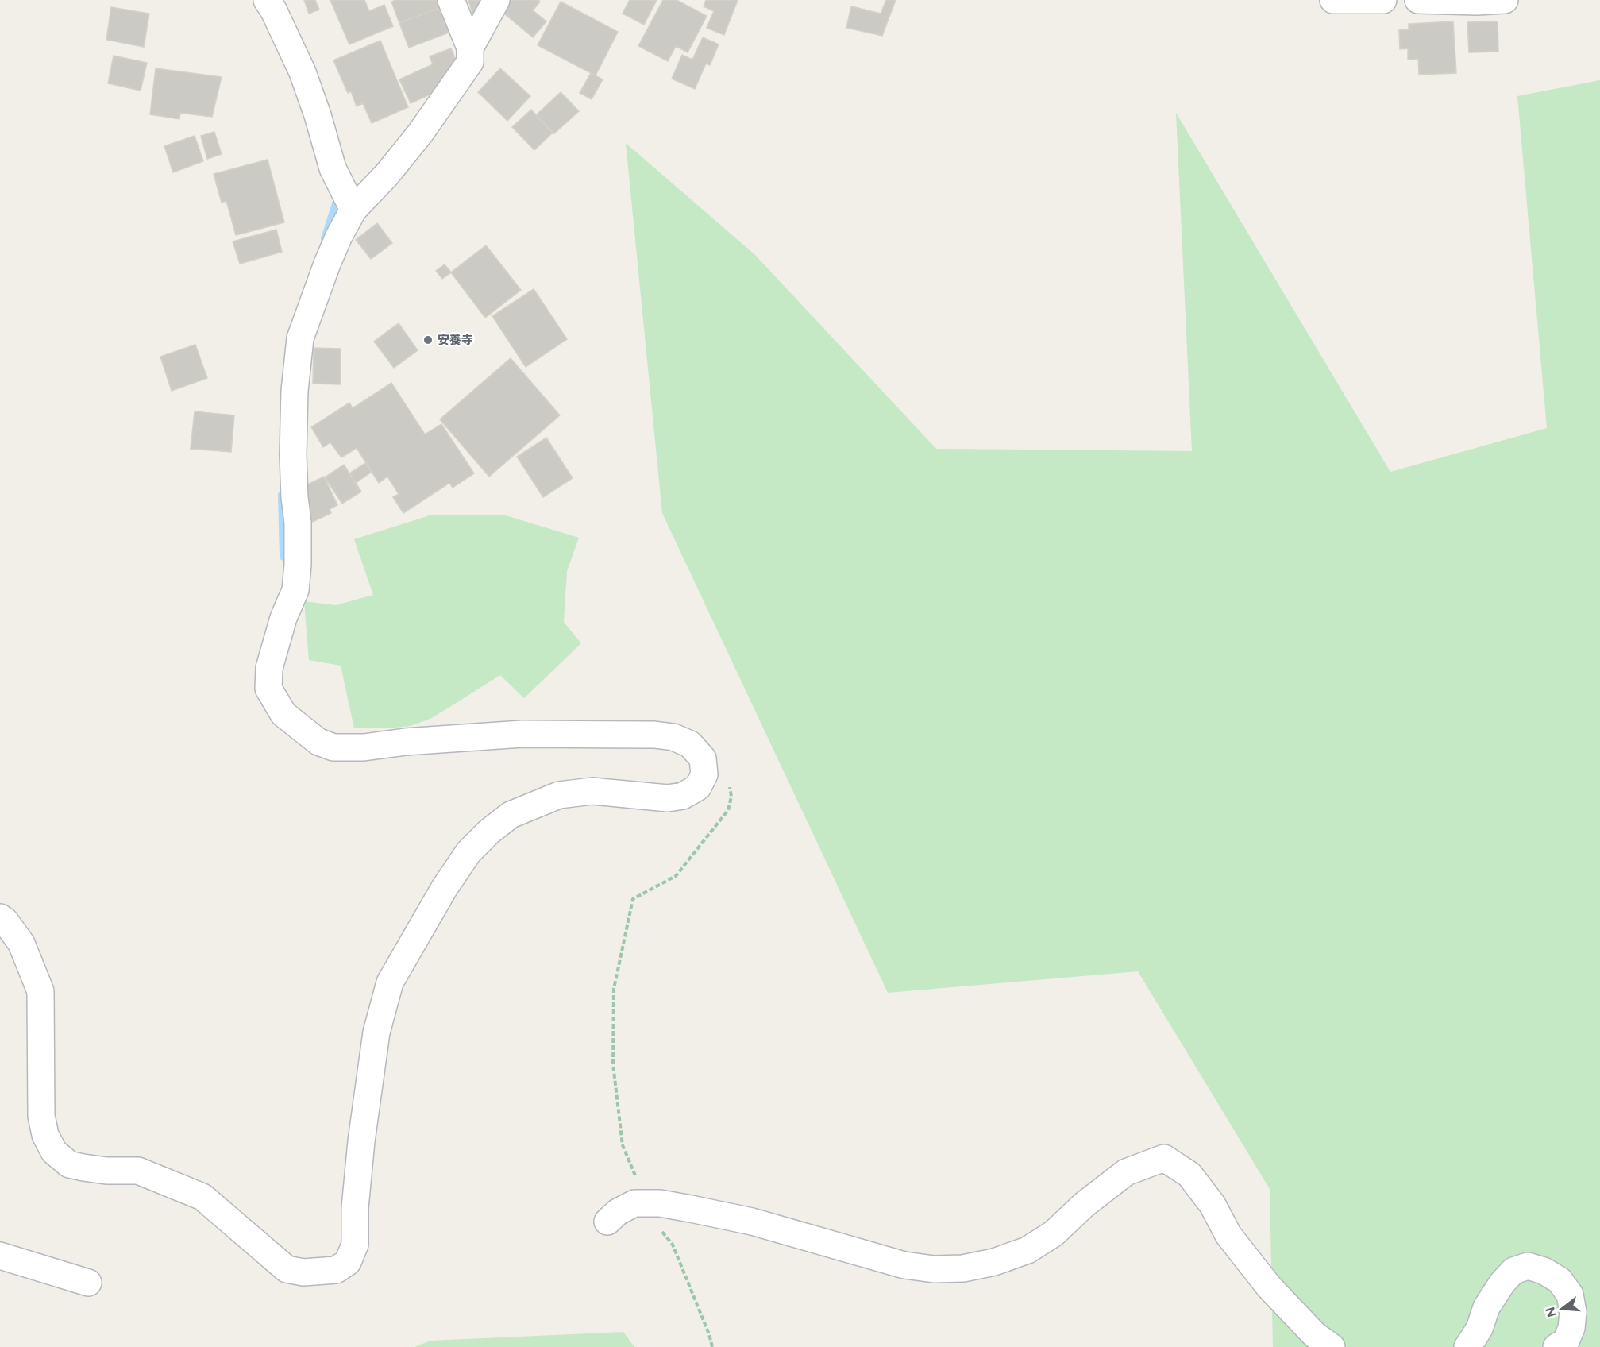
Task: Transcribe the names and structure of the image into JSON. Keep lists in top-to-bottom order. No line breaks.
{"places":["安養寺"],"north":"left"}
